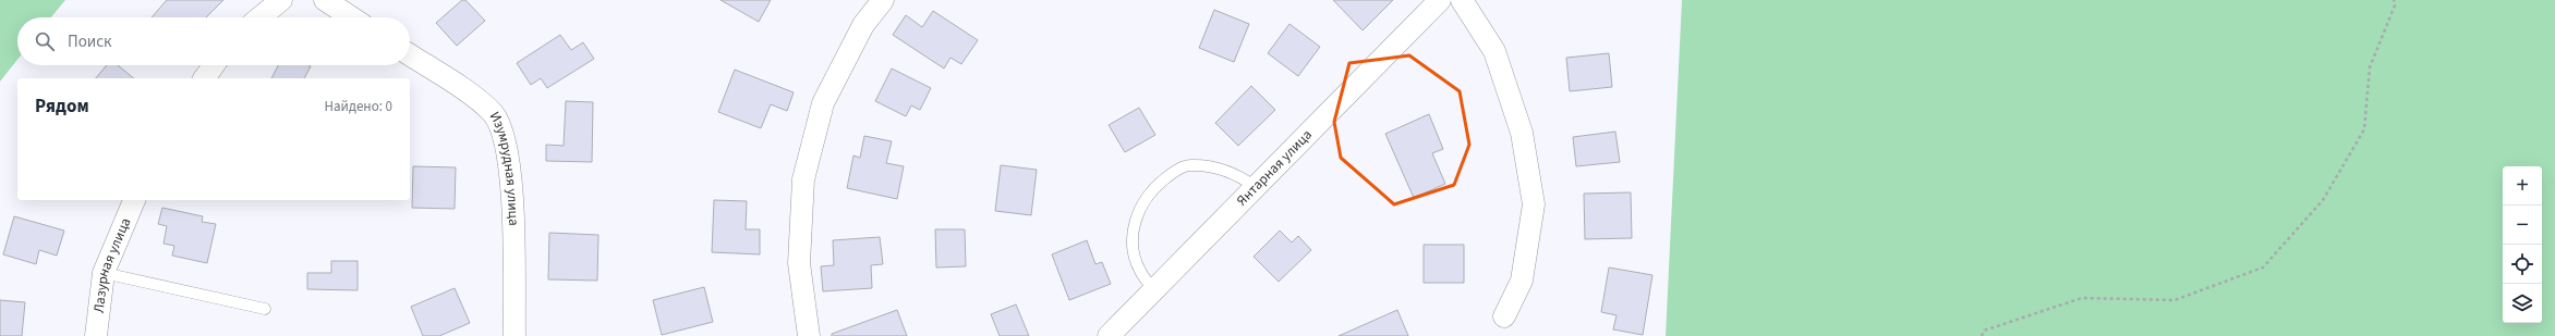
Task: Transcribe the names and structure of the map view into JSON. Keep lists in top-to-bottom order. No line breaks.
{"streets":{"street":["Янтарная улица","Изумрудная улица","Лазурная улица"]},"page":{"search":"Поиск","heading":["Рядом","Найдено: 0"],"map_buttons":["+","−"]}}
